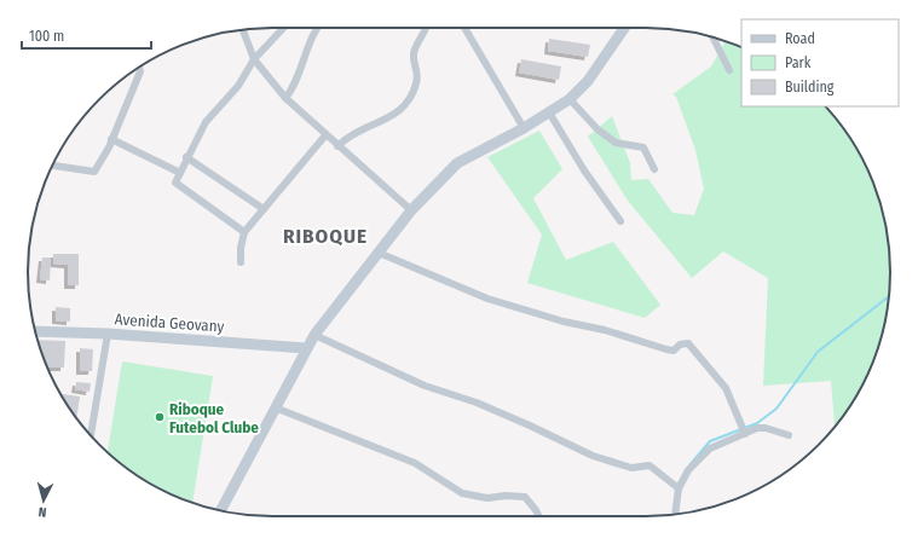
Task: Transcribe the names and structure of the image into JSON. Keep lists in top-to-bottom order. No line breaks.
{"streets":{"main road":["Avenida Geovany"]},"districts":["RIBOQUE"],"places":["Riboque Futebol Clube"],"legend":["Road","Park","Building"],"scale_bar":"100 m","north":"bottom"}
